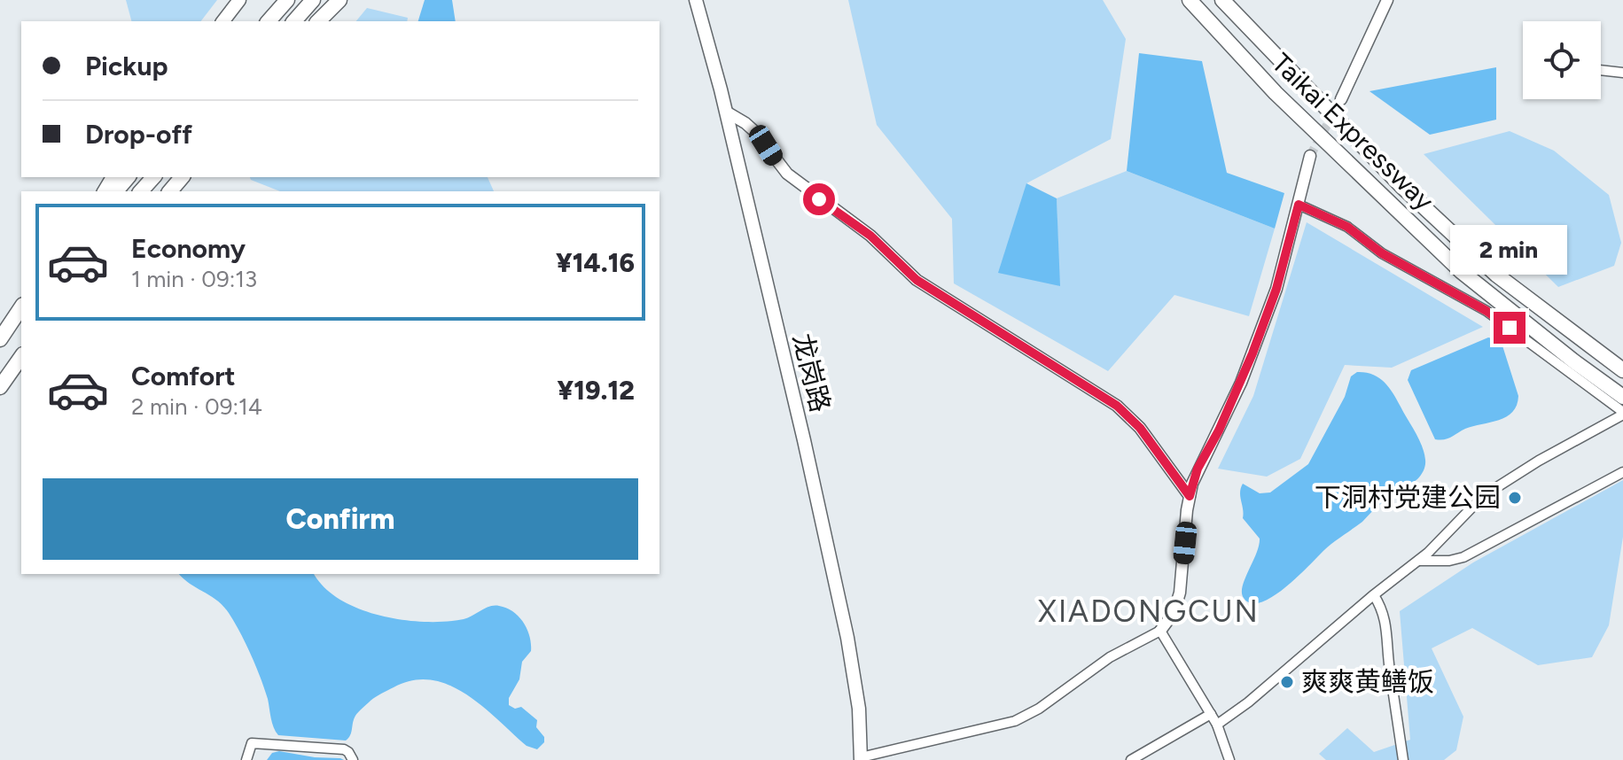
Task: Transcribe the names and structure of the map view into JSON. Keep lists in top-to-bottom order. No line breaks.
{"streets":{"highway":["Taikai Expressway"],"main road":["龙岗路"]},"districts":["XIADONGCUN"],"places":["下洞村党建公园","爽爽黄鳝饭"],"page":{"banner":["Pickup","Drop-off"],"list":[{"name":"Economy","note":"1 min · 09:13","value":"¥14.16"},{"name":"Comfort","note":"2 min · 09:14","value":"¥19.12"}],"bubble":"2 min","buttons":"Confirm"}}
